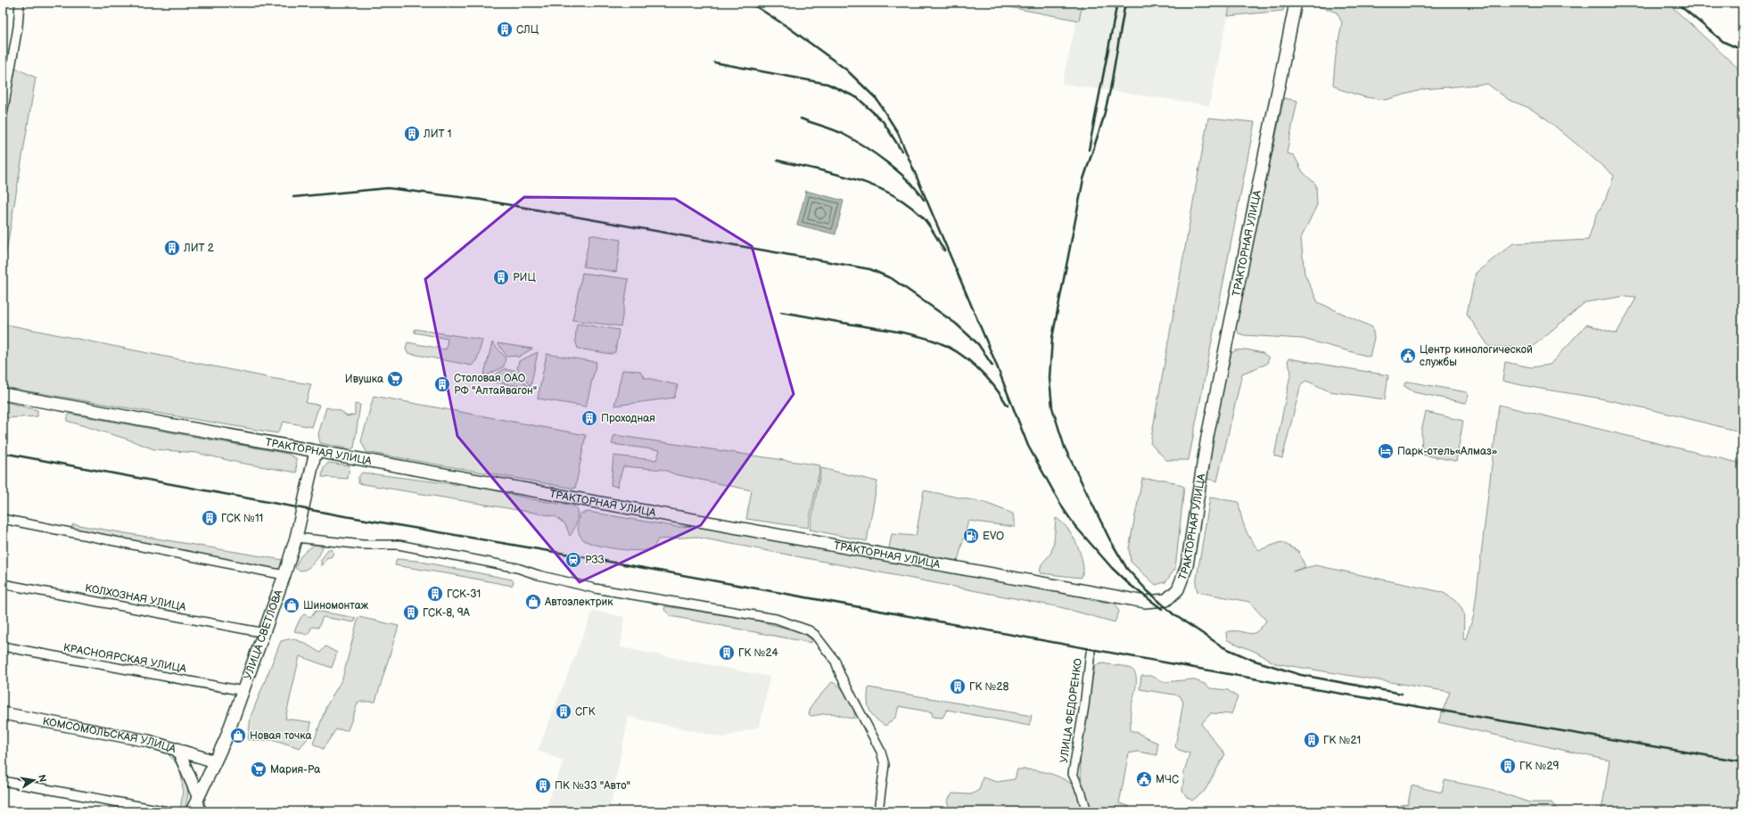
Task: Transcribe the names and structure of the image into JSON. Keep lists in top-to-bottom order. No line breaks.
{"streets":{"main road":["ТРАКТОРНАЯ УЛИЦА","УЛИЦА СВЕТЛОВА","КОМСОМОЛЬСКАЯ УЛИЦА"],"street":["КОЛХОЗНАЯ УЛИЦА","КРАСНОЯРСКАЯ УЛИЦА","УЛИЦА ФЕДОРЕНКО"]},"crossings":[["ТРАКТОРНАЯ УЛИЦА","УЛИЦА СВЕТЛОВА"],["КОЛХОЗНАЯ УЛИЦА","УЛИЦА СВЕТЛОВА"],["УЛИЦА СВЕТЛОВА","КРАСНОЯРСКАЯ УЛИЦА"],["УЛИЦА СВЕТЛОВА","КОМСОМОЛЬСКАЯ УЛИЦА"]],"places":{"building":["СЛЦ","ЛИТ 1","ЛИТ 2","РИЦ","Столовая ОАО РФ \"Алтайвагон\"","Проходная","ГСК №11","ГСК-31","ГСК-8, 9А","ГК №24","ГК №28","СГК","ГК №21","ГК №29","ПК №33 \"Авто\""],"public building":["Центр кинологической службы","МЧС"],"supermarket":["Ивушка","Мария-Ра"],"hotel":["Парк-отель«Алмаз»"],"fuel station":["EVO"],"station":["РЗЗ"],"shop":["Автоэлектрик","Шиномонтаж","Новая точка"]},"north":"right"}
